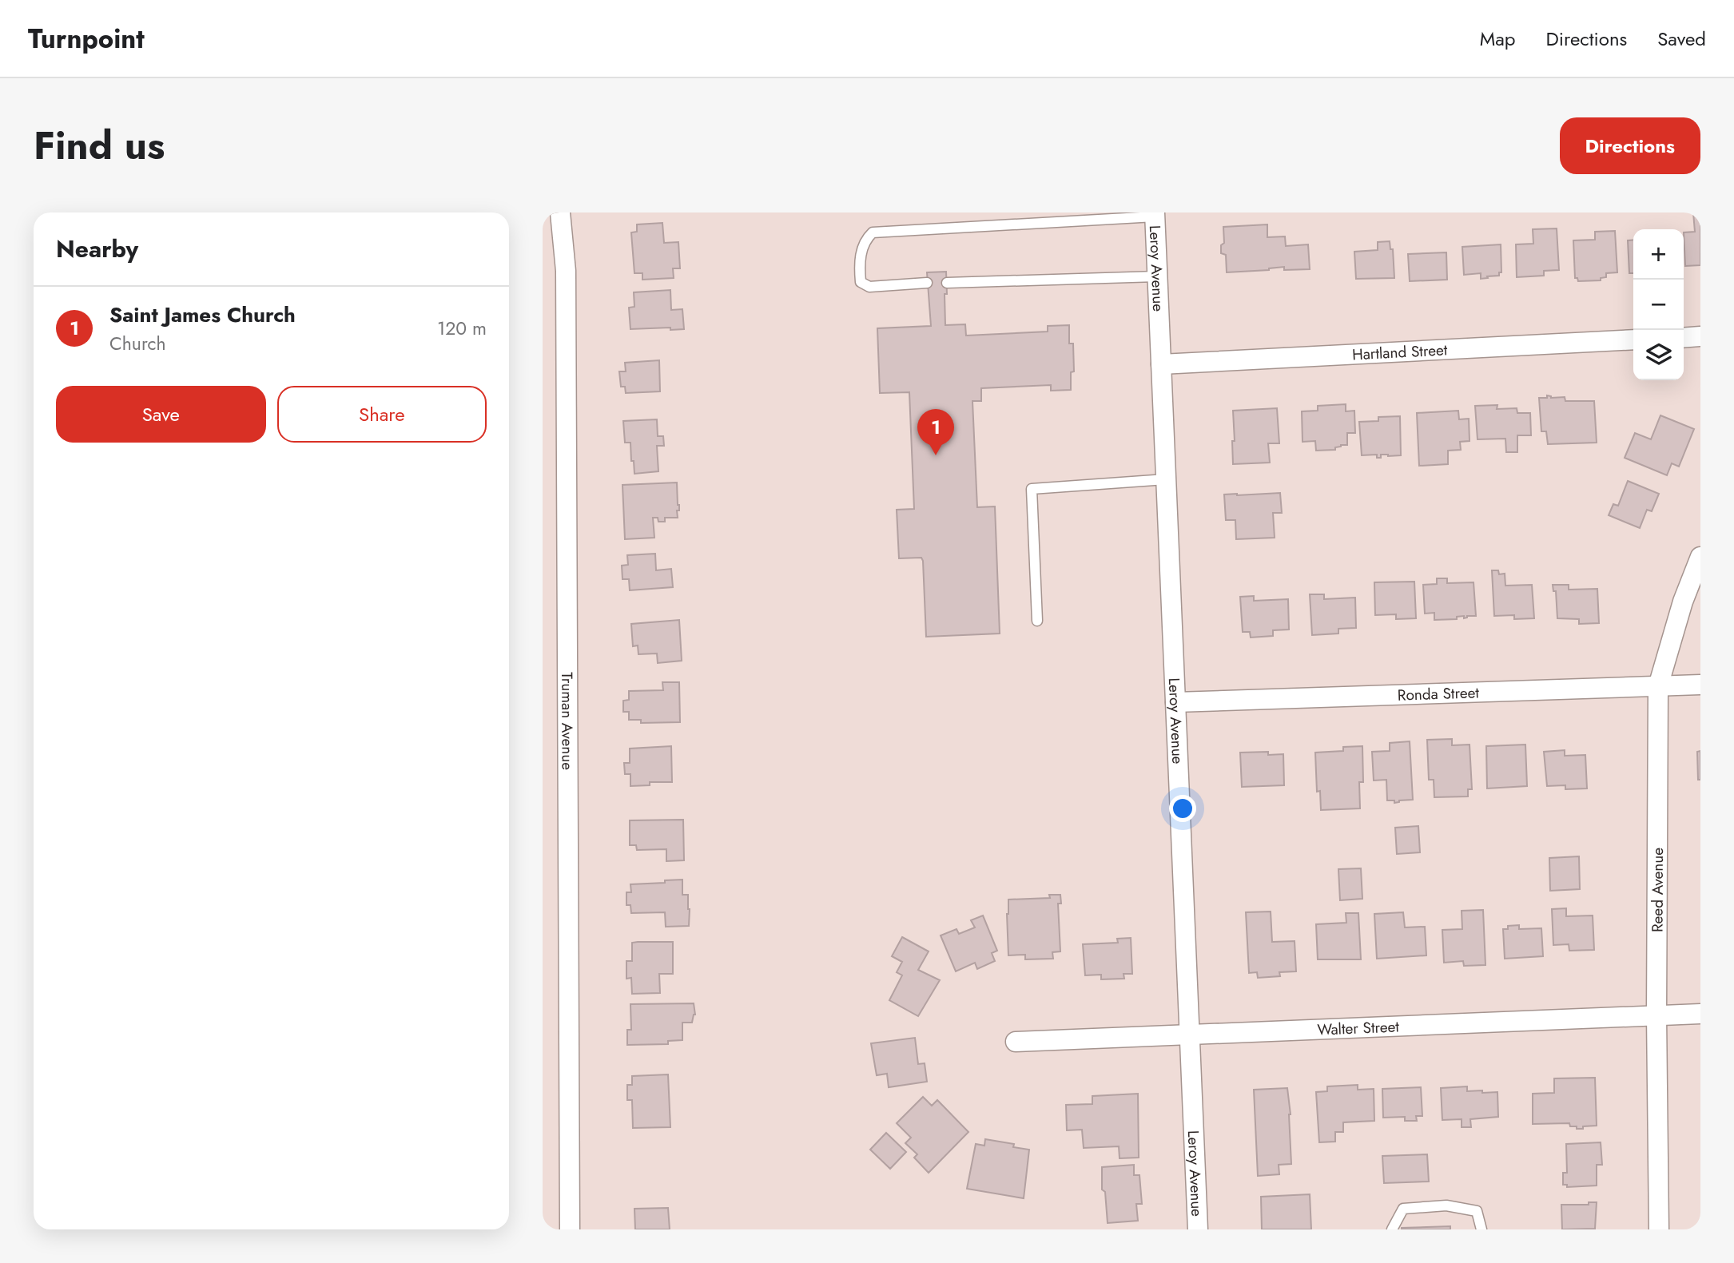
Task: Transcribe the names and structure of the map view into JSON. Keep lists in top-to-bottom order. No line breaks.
{"streets":{"street":["Leroy Avenue","Hartland Street","Ronda Street","Truman Avenue","Reed Avenue","Walter Street"]},"crossings":[["Leroy Avenue","Hartland Street"],["Leroy Avenue","Ronda Street"],["Leroy Avenue","Walter Street"],["Ronda Street","Reed Avenue"],["Reed Avenue","Walter Street"]],"page":{"header":"Turnpoint","nav":["Map","Directions","Saved"],"title":"Find us","buttons":["Directions",["Save","Share"]],"heading":"Nearby","map_buttons":["+","−"],"list":[{"mark":"1","name":"Saint James Church","note":"Church","value":"120 m"}],"pins":"1"}}
